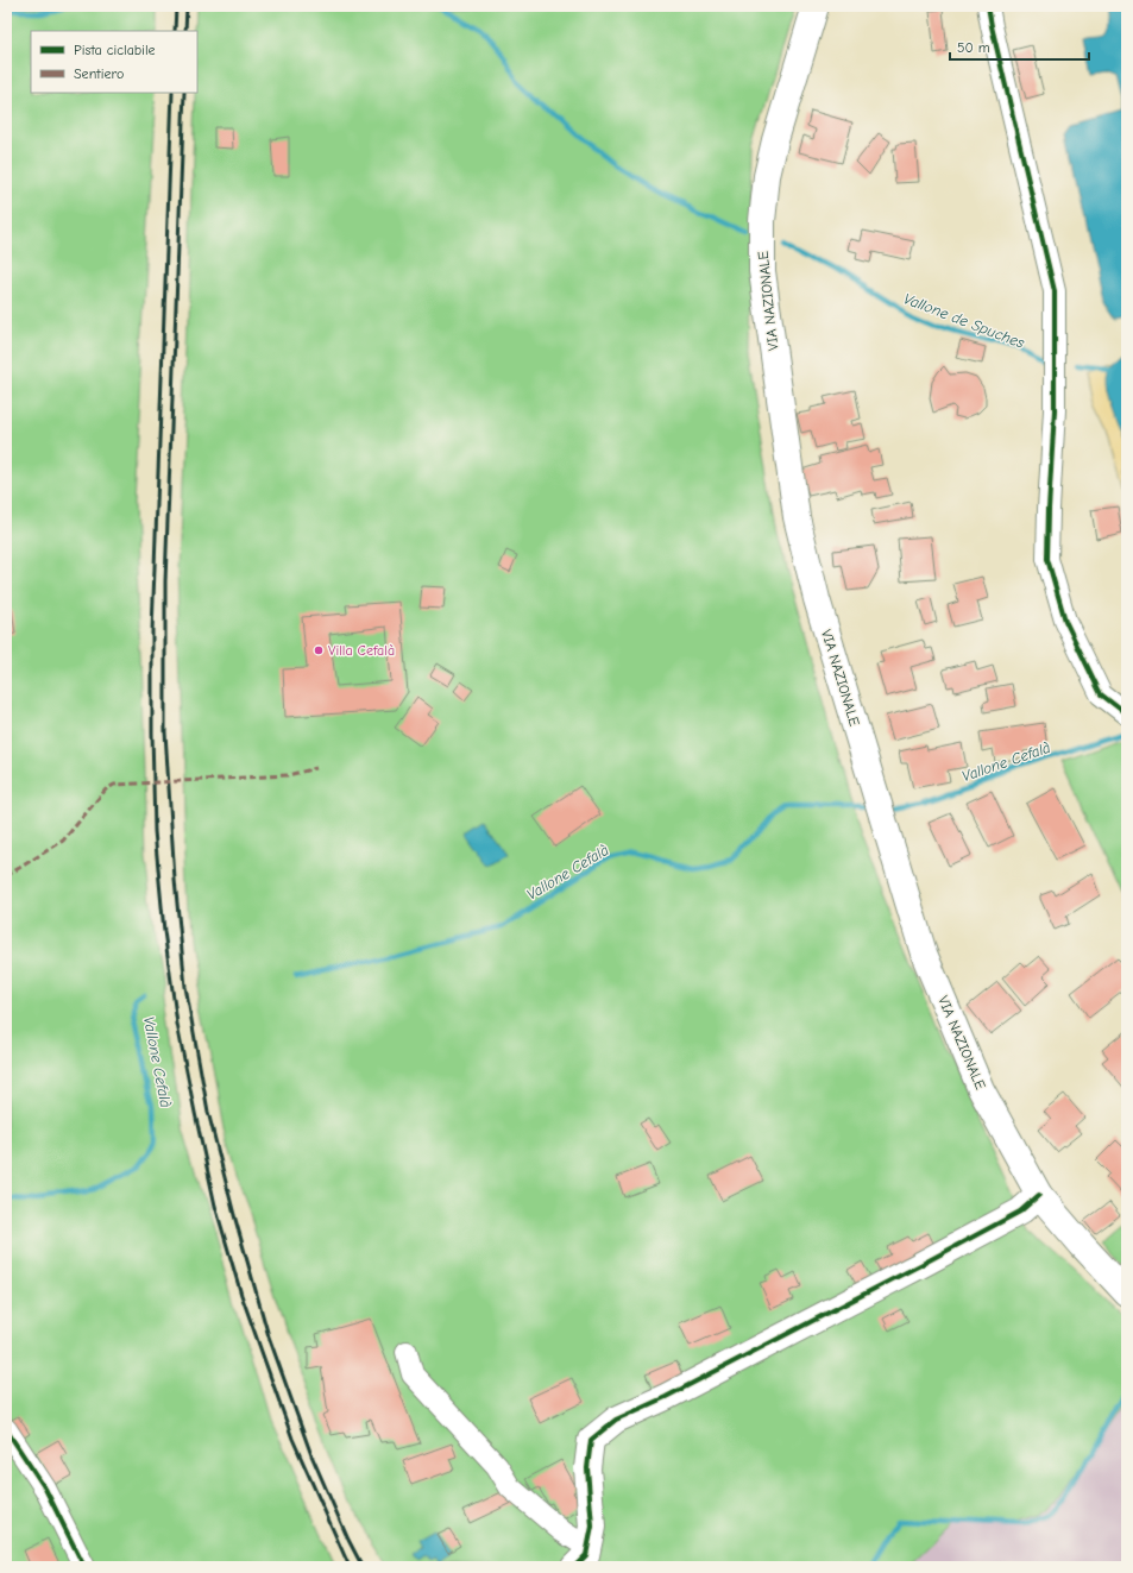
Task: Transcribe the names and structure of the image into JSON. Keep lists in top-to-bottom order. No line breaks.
{"streets":{"main road":["VIA NAZIONALE"]},"water":["Vallone de Spuches","Vallone Cefalà"],"places":["Villa Cefalà"],"legend":["Pista ciclabile","Sentiero"],"scale_bar":"50 m"}
